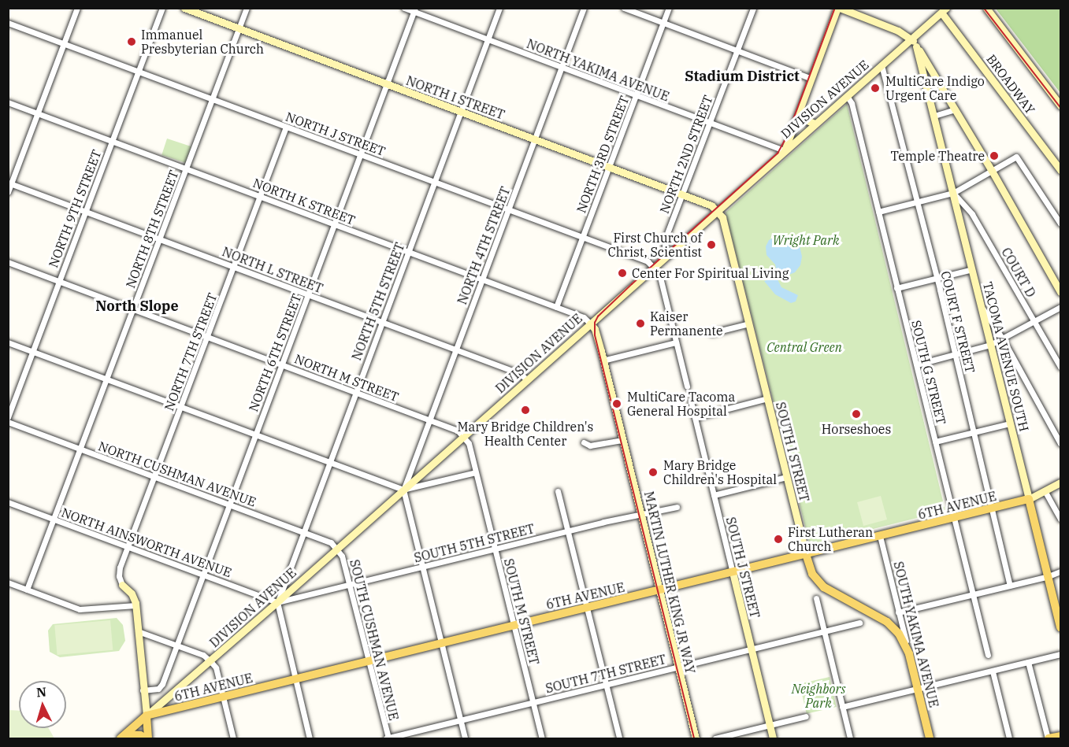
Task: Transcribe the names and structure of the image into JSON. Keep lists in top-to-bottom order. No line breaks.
{"streets":{"main road":["BROADWAY","NORTH I STREET","DIVISION AVENUE","TACOMA AVENUE SOUTH","SOUTH I STREET","6TH AVENUE","SOUTH J STREET","MARTIN LUTHER KING JR WAY","SOUTH YAKIMA AVENUE"],"street":["NORTH YAKIMA AVENUE","NORTH J STREET","NORTH 3RD STREET","NORTH 2ND STREET","NORTH K STREET","NORTH 9TH STREET","NORTH 8TH STREET","NORTH 4TH STREET","NORTH L STREET","COURT D","NORTH 5TH STREET","COURT F STREET","NORTH 7TH STREET","NORTH 6TH STREET","SOUTH G STREET","NORTH M STREET","NORTH CUSHMAN AVENUE","NORTH AINSWORTH AVENUE","SOUTH 5TH STREET","SOUTH M STREET","SOUTH CUSHMAN AVENUE","SOUTH 7TH STREET"]},"crossings":[["NORTH YAKIMA AVENUE","DIVISION AVENUE"],["NORTH YAKIMA AVENUE","NORTH 3RD STREET"],["NORTH YAKIMA AVENUE","NORTH 2ND STREET"],["NORTH YAKIMA AVENUE","NORTH 4TH STREET"],["NORTH YAKIMA AVENUE","NORTH 5TH STREET"],["NORTH YAKIMA AVENUE","NORTH 6TH STREET"],["BROADWAY","DIVISION AVENUE"],["NORTH I STREET","DIVISION AVENUE"],["NORTH I STREET","NORTH 3RD STREET"],["NORTH I STREET","NORTH 2ND STREET"],["NORTH I STREET","NORTH 8TH STREET"],["NORTH I STREET","NORTH 4TH STREET"],["NORTH I STREET","NORTH 5TH STREET"],["NORTH I STREET","NORTH 6TH STREET"],["NORTH I STREET","SOUTH I STREET"],["DIVISION AVENUE","NORTH J STREET"],["DIVISION AVENUE","NORTH 2ND STREET"],["DIVISION AVENUE","NORTH K STREET"],["DIVISION AVENUE","NORTH 4TH STREET"],["DIVISION AVENUE","NORTH L STREET"],["DIVISION AVENUE","NORTH 5TH STREET"],["DIVISION AVENUE","COURT F STREET"],["DIVISION AVENUE","SOUTH G STREET"],["DIVISION AVENUE","NORTH M STREET"],["DIVISION AVENUE","SOUTH I STREET"],["DIVISION AVENUE","NORTH CUSHMAN AVENUE"],["DIVISION AVENUE","6TH AVENUE"],["DIVISION AVENUE","NORTH AINSWORTH AVENUE"],["DIVISION AVENUE","SOUTH 5TH STREET"],["DIVISION AVENUE","MARTIN LUTHER KING JR WAY"],["DIVISION AVENUE","SOUTH M STREET"],["DIVISION AVENUE","SOUTH CUSHMAN AVENUE"],["NORTH J STREET","NORTH 3RD STREET"],["NORTH J STREET","NORTH 9TH STREET"],["NORTH J STREET","NORTH 8TH STREET"],["NORTH J STREET","NORTH 4TH STREET"],["NORTH J STREET","NORTH 5TH STREET"],["NORTH J STREET","NORTH 7TH STREET"],["NORTH J STREET","NORTH 6TH STREET"],["NORTH 3RD STREET","NORTH K STREET"],["NORTH K STREET","NORTH 9TH STREET"],["NORTH K STREET","NORTH 8TH STREET"],["NORTH K STREET","NORTH 4TH STREET"],["NORTH K STREET","NORTH 5TH STREET"],["NORTH K STREET","NORTH 7TH STREET"],["NORTH K STREET","NORTH 6TH STREET"],["NORTH K STREET","MARTIN LUTHER KING JR WAY"],["NORTH 9TH STREET","NORTH L STREET"],["NORTH 9TH STREET","NORTH M STREET"],["NORTH 8TH STREET","NORTH L STREET"],["NORTH 8TH STREET","NORTH M STREET"],["NORTH 8TH STREET","NORTH CUSHMAN AVENUE"],["NORTH 8TH STREET","NORTH AINSWORTH AVENUE"],["NORTH 4TH STREET","NORTH L STREET"],["NORTH 4TH STREET","NORTH M STREET"],["NORTH L STREET","NORTH 5TH STREET"],["NORTH L STREET","NORTH 7TH STREET"],["NORTH L STREET","NORTH 6TH STREET"],["COURT D","TACOMA AVENUE SOUTH"],["NORTH 5TH STREET","NORTH M STREET"],["NORTH 5TH STREET","NORTH CUSHMAN AVENUE"],["NORTH 5TH STREET","NORTH AINSWORTH AVENUE"],["NORTH 5TH STREET","SOUTH 5TH STREET"],["COURT F STREET","6TH AVENUE"],["NORTH 7TH STREET","NORTH M STREET"],["NORTH 7TH STREET","NORTH CUSHMAN AVENUE"],["NORTH 7TH STREET","NORTH AINSWORTH AVENUE"],["NORTH 6TH STREET","NORTH M STREET"],["NORTH 6TH STREET","NORTH CUSHMAN AVENUE"],["NORTH 6TH STREET","NORTH AINSWORTH AVENUE"],["TACOMA AVENUE SOUTH","6TH AVENUE"],["SOUTH G STREET","6TH AVENUE"],["NORTH M STREET","SOUTH M STREET"],["SOUTH I STREET","6TH AVENUE"],["SOUTH I STREET","SOUTH YAKIMA AVENUE"],["NORTH CUSHMAN AVENUE","SOUTH CUSHMAN AVENUE"],["6TH AVENUE","SOUTH J STREET"],["6TH AVENUE","MARTIN LUTHER KING JR WAY"],["6TH AVENUE","SOUTH M STREET"],["6TH AVENUE","SOUTH YAKIMA AVENUE"],["6TH AVENUE","SOUTH CUSHMAN AVENUE"],["NORTH AINSWORTH AVENUE","SOUTH 5TH STREET"],["SOUTH 5TH STREET","MARTIN LUTHER KING JR WAY"],["SOUTH 5TH STREET","SOUTH M STREET"],["SOUTH 5TH STREET","SOUTH CUSHMAN AVENUE"],["SOUTH J STREET","SOUTH 7TH STREET"],["MARTIN LUTHER KING JR WAY","SOUTH 7TH STREET"],["SOUTH M STREET","SOUTH 7TH STREET"],["SOUTH CUSHMAN AVENUE","SOUTH 7TH STREET"]],"districts":["Stadium District","North Slope"],"parks":["Wright Park","Central Green","Neighbors Park"],"places":["Immanuel Presbyterian Church","MultiCare Indigo Urgent Care","Temple Theatre","First Church of Christ, Scientist","Center For Spiritual Living","Kaiser Permanente","MultiCare Tacoma General Hospital","Mary Bridge Children's Health Center","Horseshoes","Mary Bridge Children's Hospital","First Lutheran Church"],"north":"top"}
